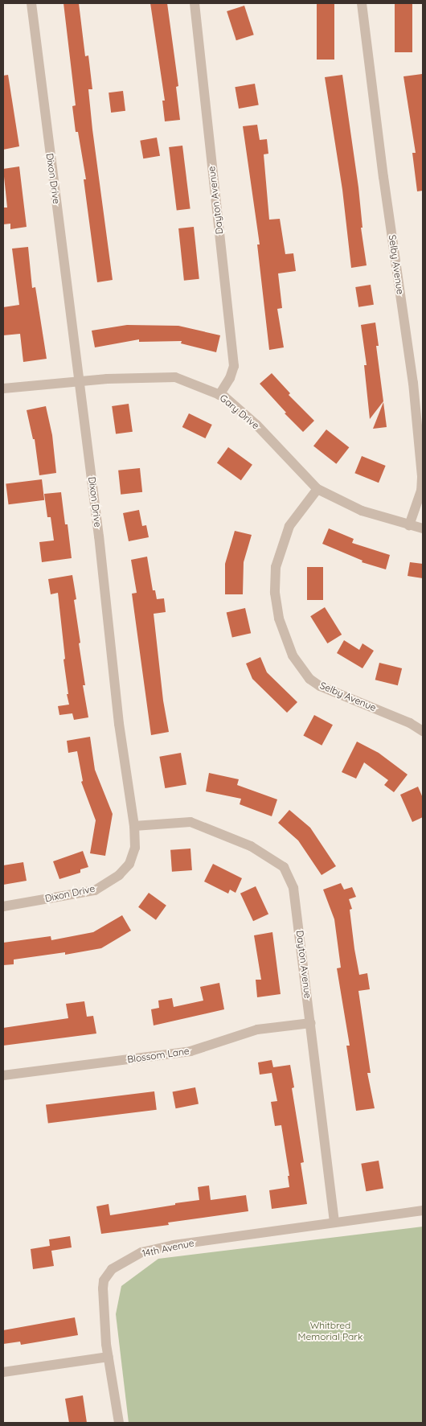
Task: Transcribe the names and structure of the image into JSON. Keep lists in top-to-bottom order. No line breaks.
{"streets":{"street":["Dixon Drive","Dayton Avenue","Selby Avenue","Gary Drive","Blossom Lane","14th Avenue"]},"crossings":[["Dixon Drive","Dayton Avenue"],["Dixon Drive","Gary Drive"],["Dayton Avenue","Gary Drive"],["Dayton Avenue","Blossom Lane"],["Dayton Avenue","14th Avenue"],["Selby Avenue","Gary Drive"]],"parks":["Whitbred Memorial Park"]}
